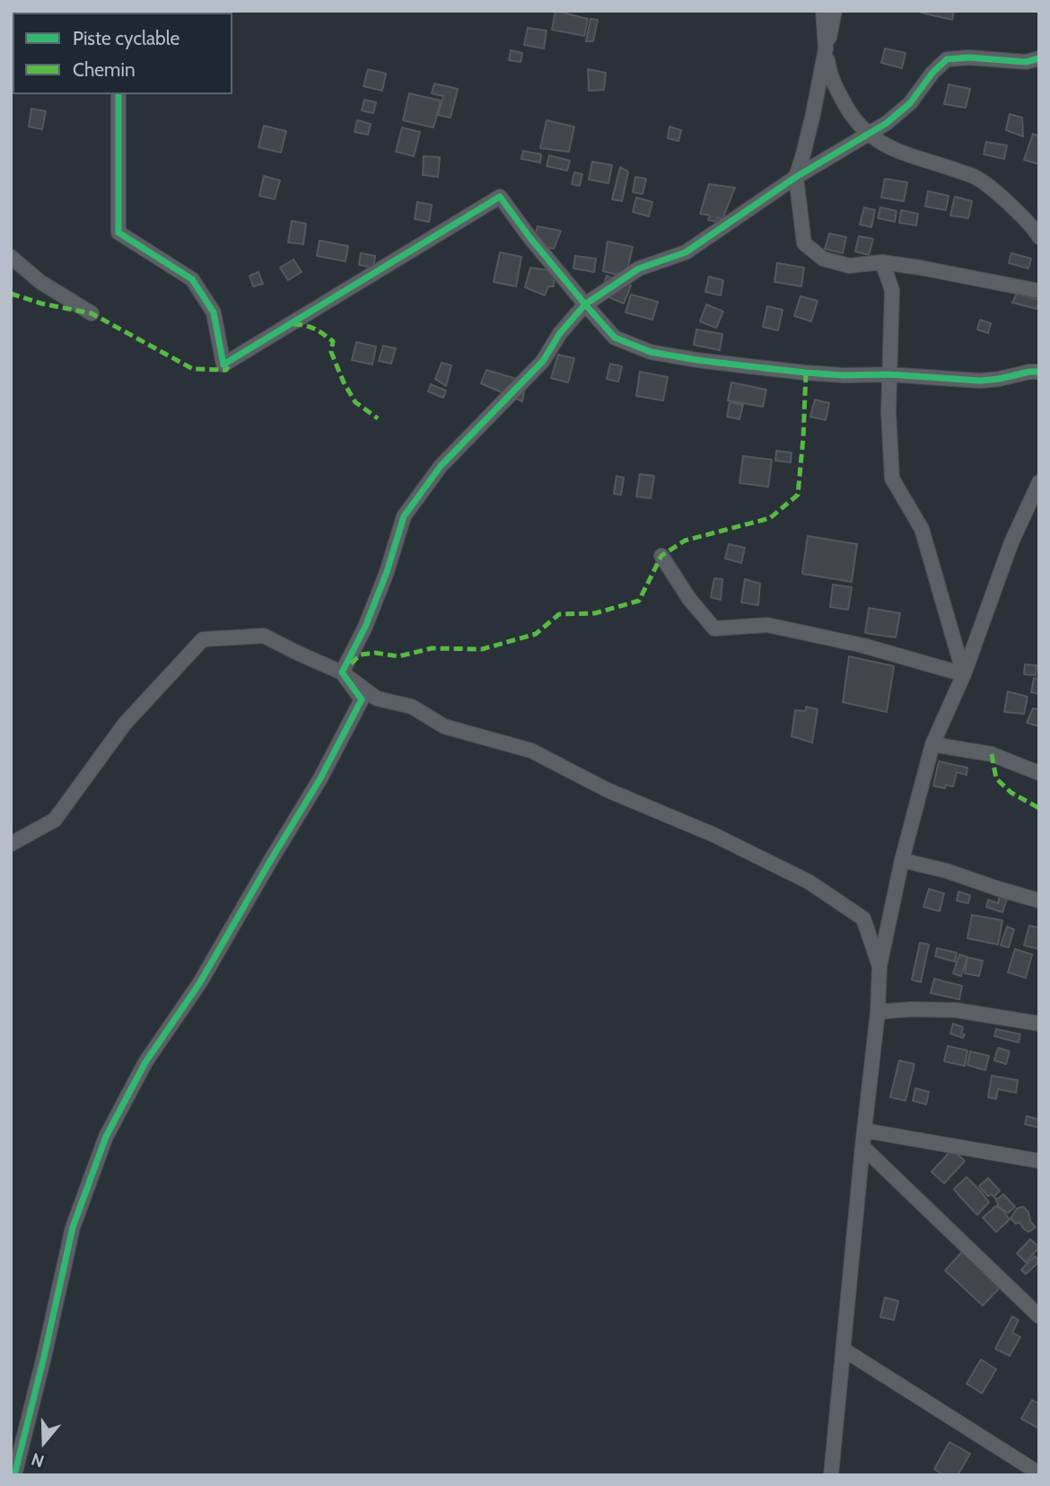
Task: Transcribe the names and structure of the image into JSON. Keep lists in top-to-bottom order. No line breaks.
{"legend":["Piste cyclable","Chemin"],"north":"bottom"}
